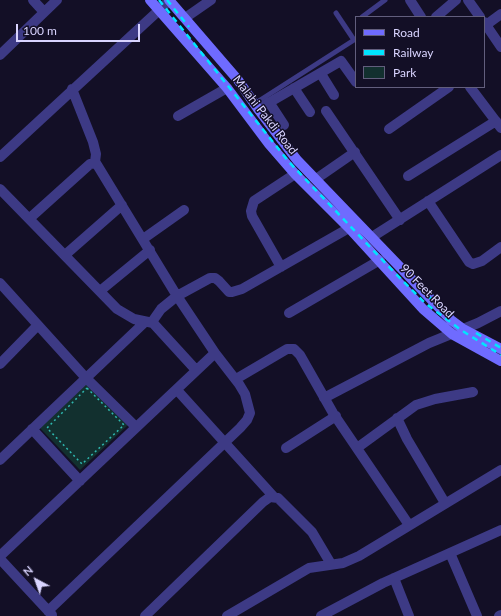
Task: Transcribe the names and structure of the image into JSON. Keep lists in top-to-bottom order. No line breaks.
{"streets":{"main road":["Malahi Pakdi Road","90 Feet Road"]},"crossings":[["Malahi Pakdi Road","90 Feet Road"]],"legend":["Road","Railway","Park"],"scale_bar":"100 m","north":"top left"}
